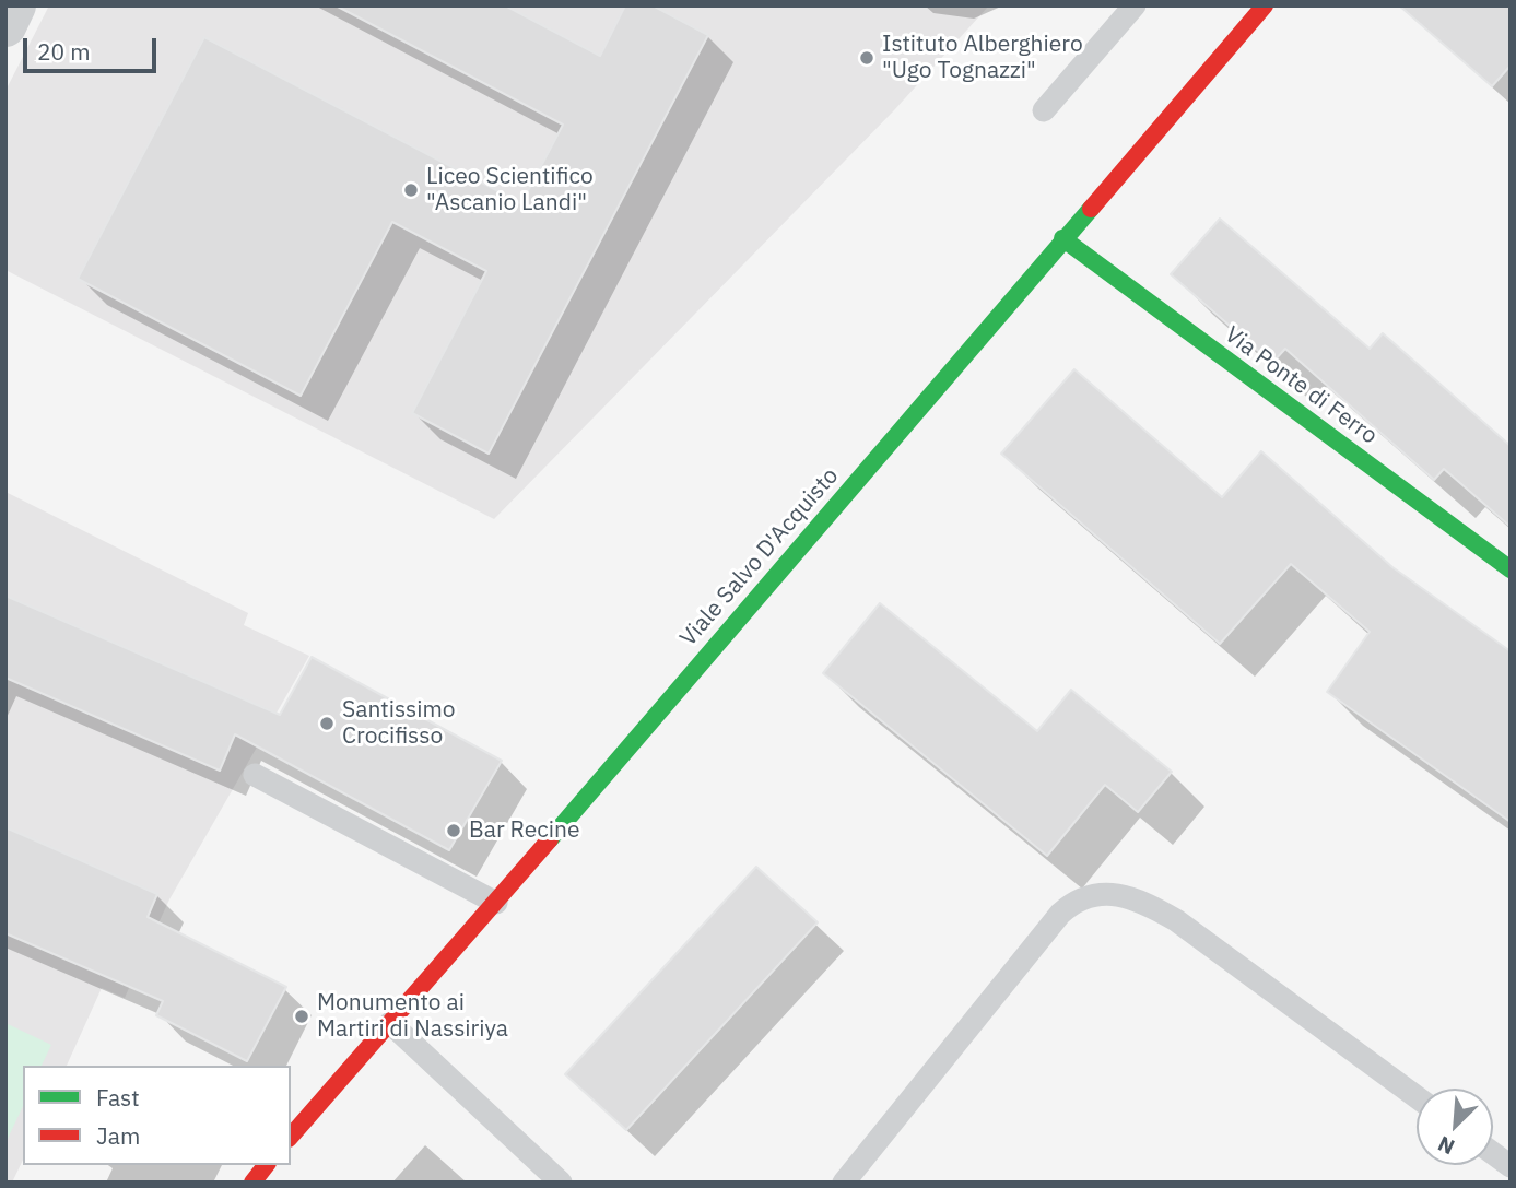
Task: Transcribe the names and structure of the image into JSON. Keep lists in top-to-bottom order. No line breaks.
{"streets":{"main road":["Via Ponte di Ferro","Viale Salvo D'Acquisto"]},"crossings":[["Via Ponte di Ferro","Viale Salvo D'Acquisto"]],"places":["Istituto Alberghiero \"Ugo Tognazzi\"","Liceo Scientifico \"Ascanio Landi\"","Santissimo Crocifisso","Bar Recine","Monumento ai Martiri di Nassiriya"],"legend":["Fast","Jam"],"scale_bar":"20 m","north":"bottom left"}
